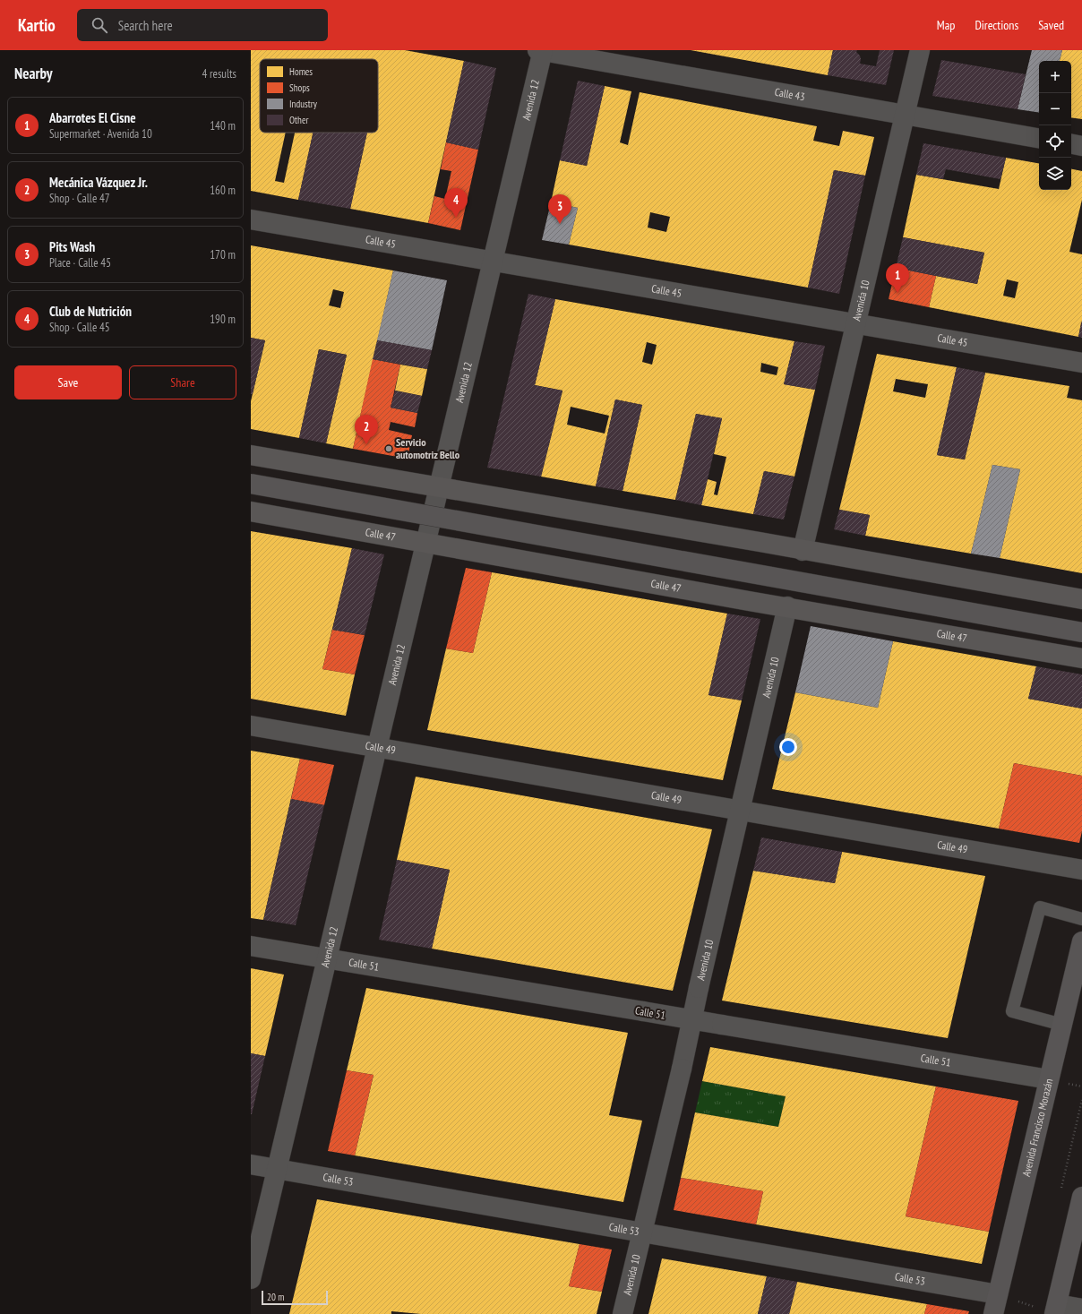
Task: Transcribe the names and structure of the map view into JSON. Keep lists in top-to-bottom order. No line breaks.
{"streets":{"main road":["Calle 47","Avenida Francisco Morazán"],"street":["Calle 43","Avenida 12","Calle 45","Avenida 10","Calle 49","Calle 51","Calle 53"]},"crossings":[["Calle 43","Avenida 12"],["Calle 43","Avenida 10"],["Avenida 12","Calle 45"],["Avenida 12","Calle 47"],["Avenida 12","Calle 49"],["Avenida 12","Calle 51"],["Avenida 12","Calle 53"],["Calle 45","Avenida 10"],["Avenida 10","Calle 47"],["Avenida 10","Calle 49"],["Avenida 10","Calle 51"],["Avenida 10","Calle 53"],["Calle 51","Avenida Francisco Morazán"],["Avenida Francisco Morazán","Calle 53"]],"places":["Servicio automotriz Bello"],"legend":["Homes","Shops","Industry","Other"],"scale_bar":"20 m","page":{"header":"Kartio","search":"Search here","nav":["Map","Directions","Saved"],"heading":["Nearby","4 results"],"map_buttons":["+","−"],"list":[{"mark":"1","name":"Abarrotes El Cisne","note":"Supermarket · Avenida 10","value":"140 m"},{"mark":"2","name":"Mecánica Vázquez Jr.","note":"Shop · Calle 47","value":"160 m"},{"mark":"3","name":"Pits Wash","note":"Place · Calle 45","value":"170 m"},{"mark":"4","name":"Club de Nutrición","note":"Shop · Calle 45","value":"190 m"}],"pins":["4","3","1","2"],"buttons":["Save","Share"],"scale":"20 m"}}
